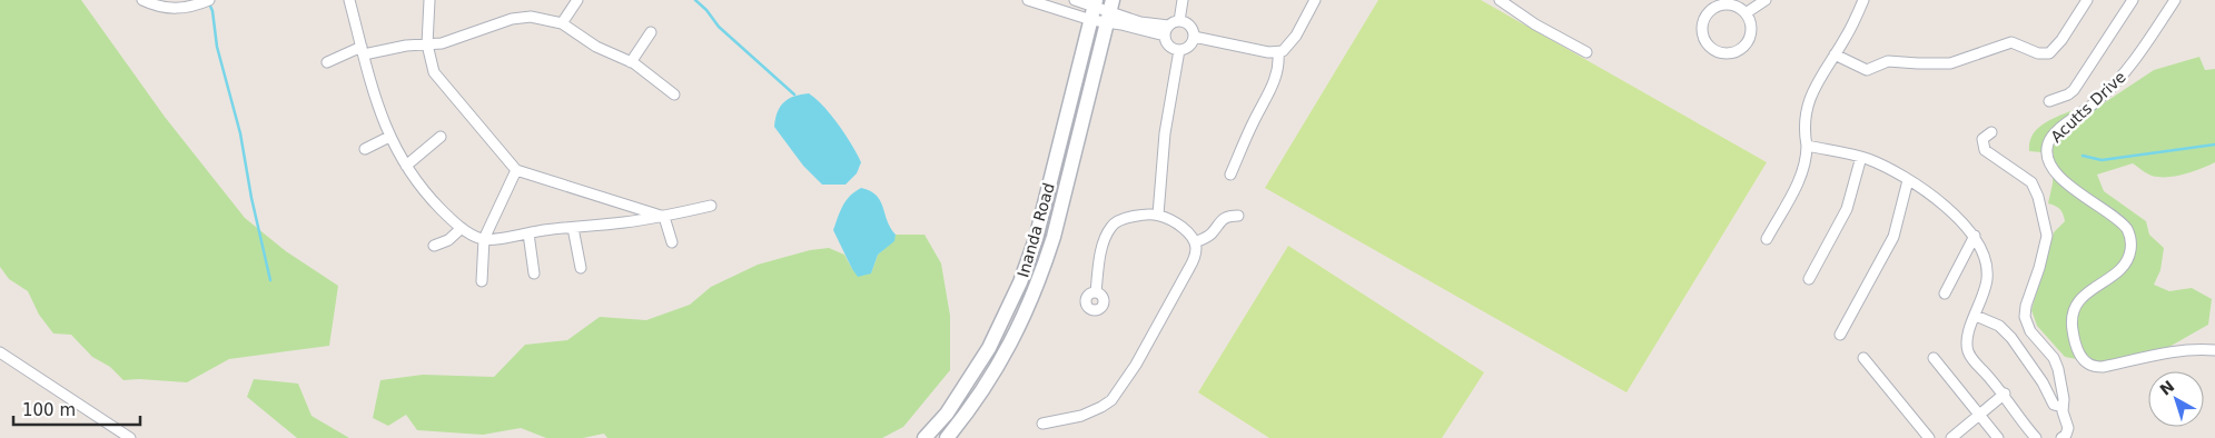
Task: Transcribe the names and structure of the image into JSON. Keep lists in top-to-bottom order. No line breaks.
{"streets":{"main road":["Inanda Road"],"street":["Acutts Drive"]},"scale_bar":"100 m","north":"top left"}
